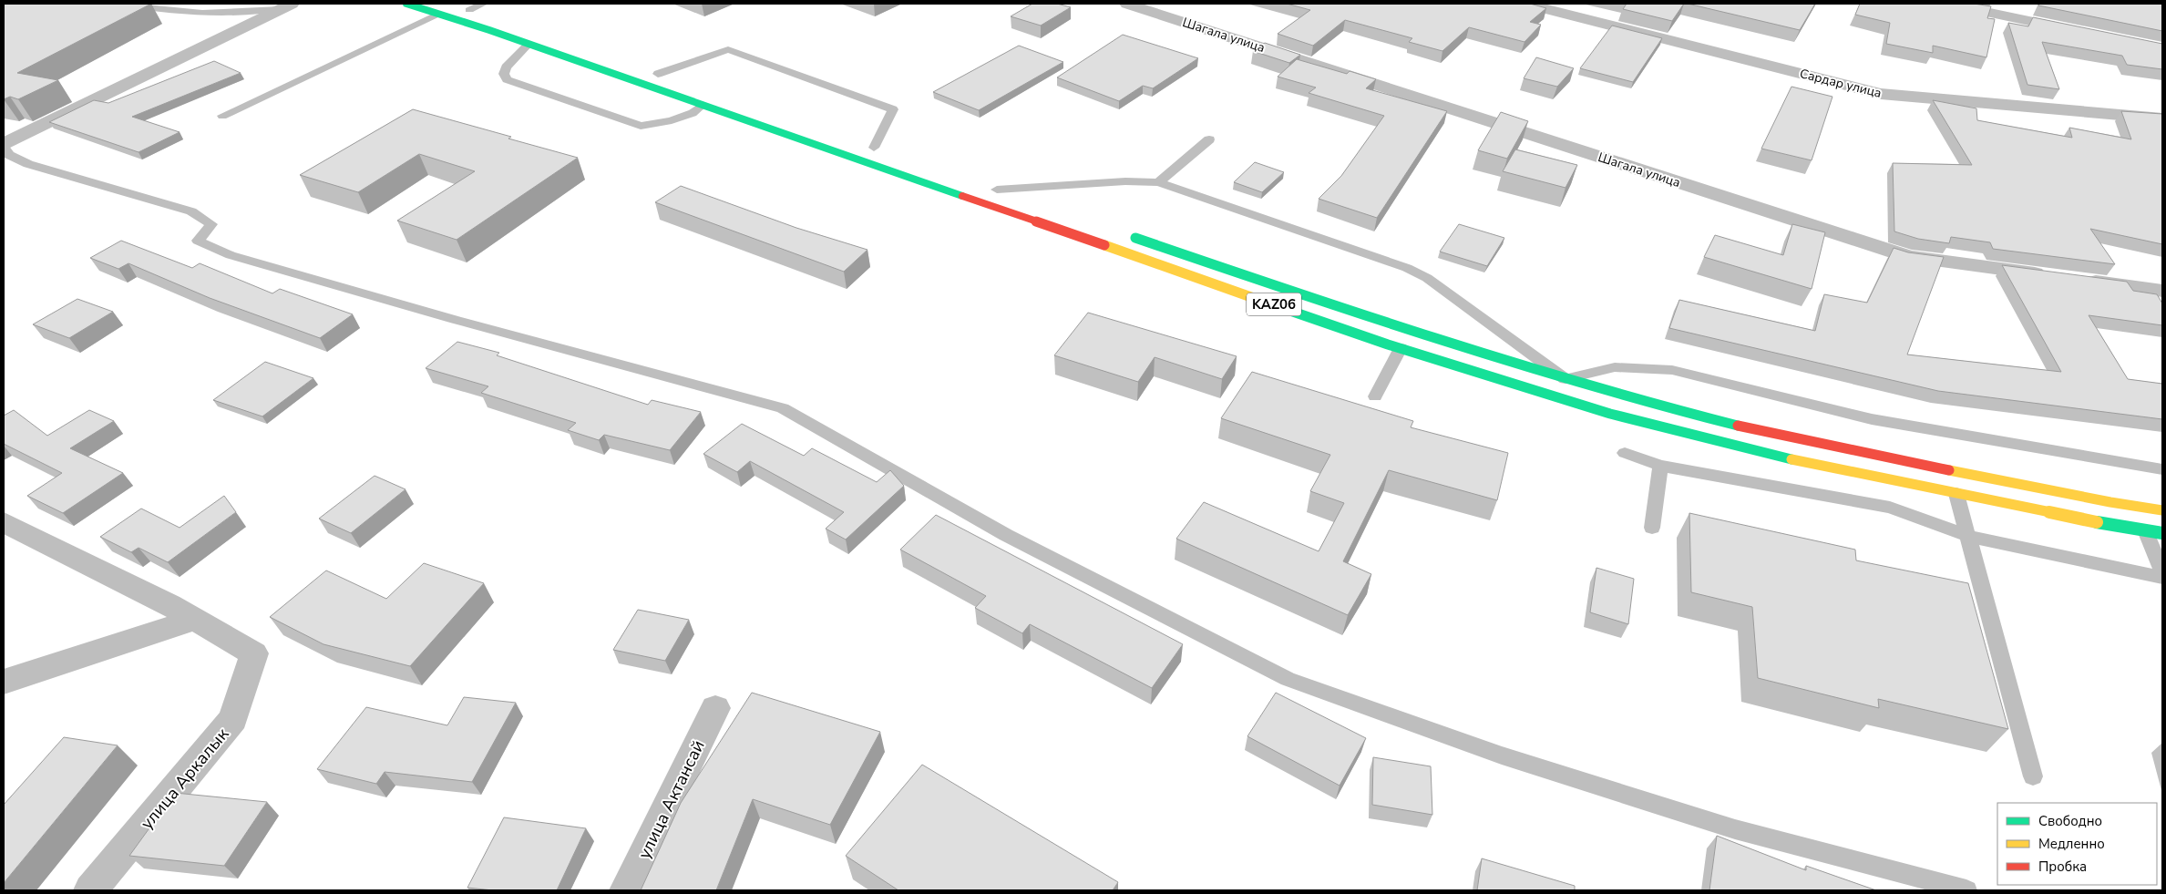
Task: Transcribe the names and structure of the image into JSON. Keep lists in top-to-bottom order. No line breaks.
{"streets":{"highway":["KАZ06"],"street":["Шагала улица","Сардар улица","улица Аркалык","улица Актансай"]},"legend":["Свободно","Медленно","Пробка"]}
